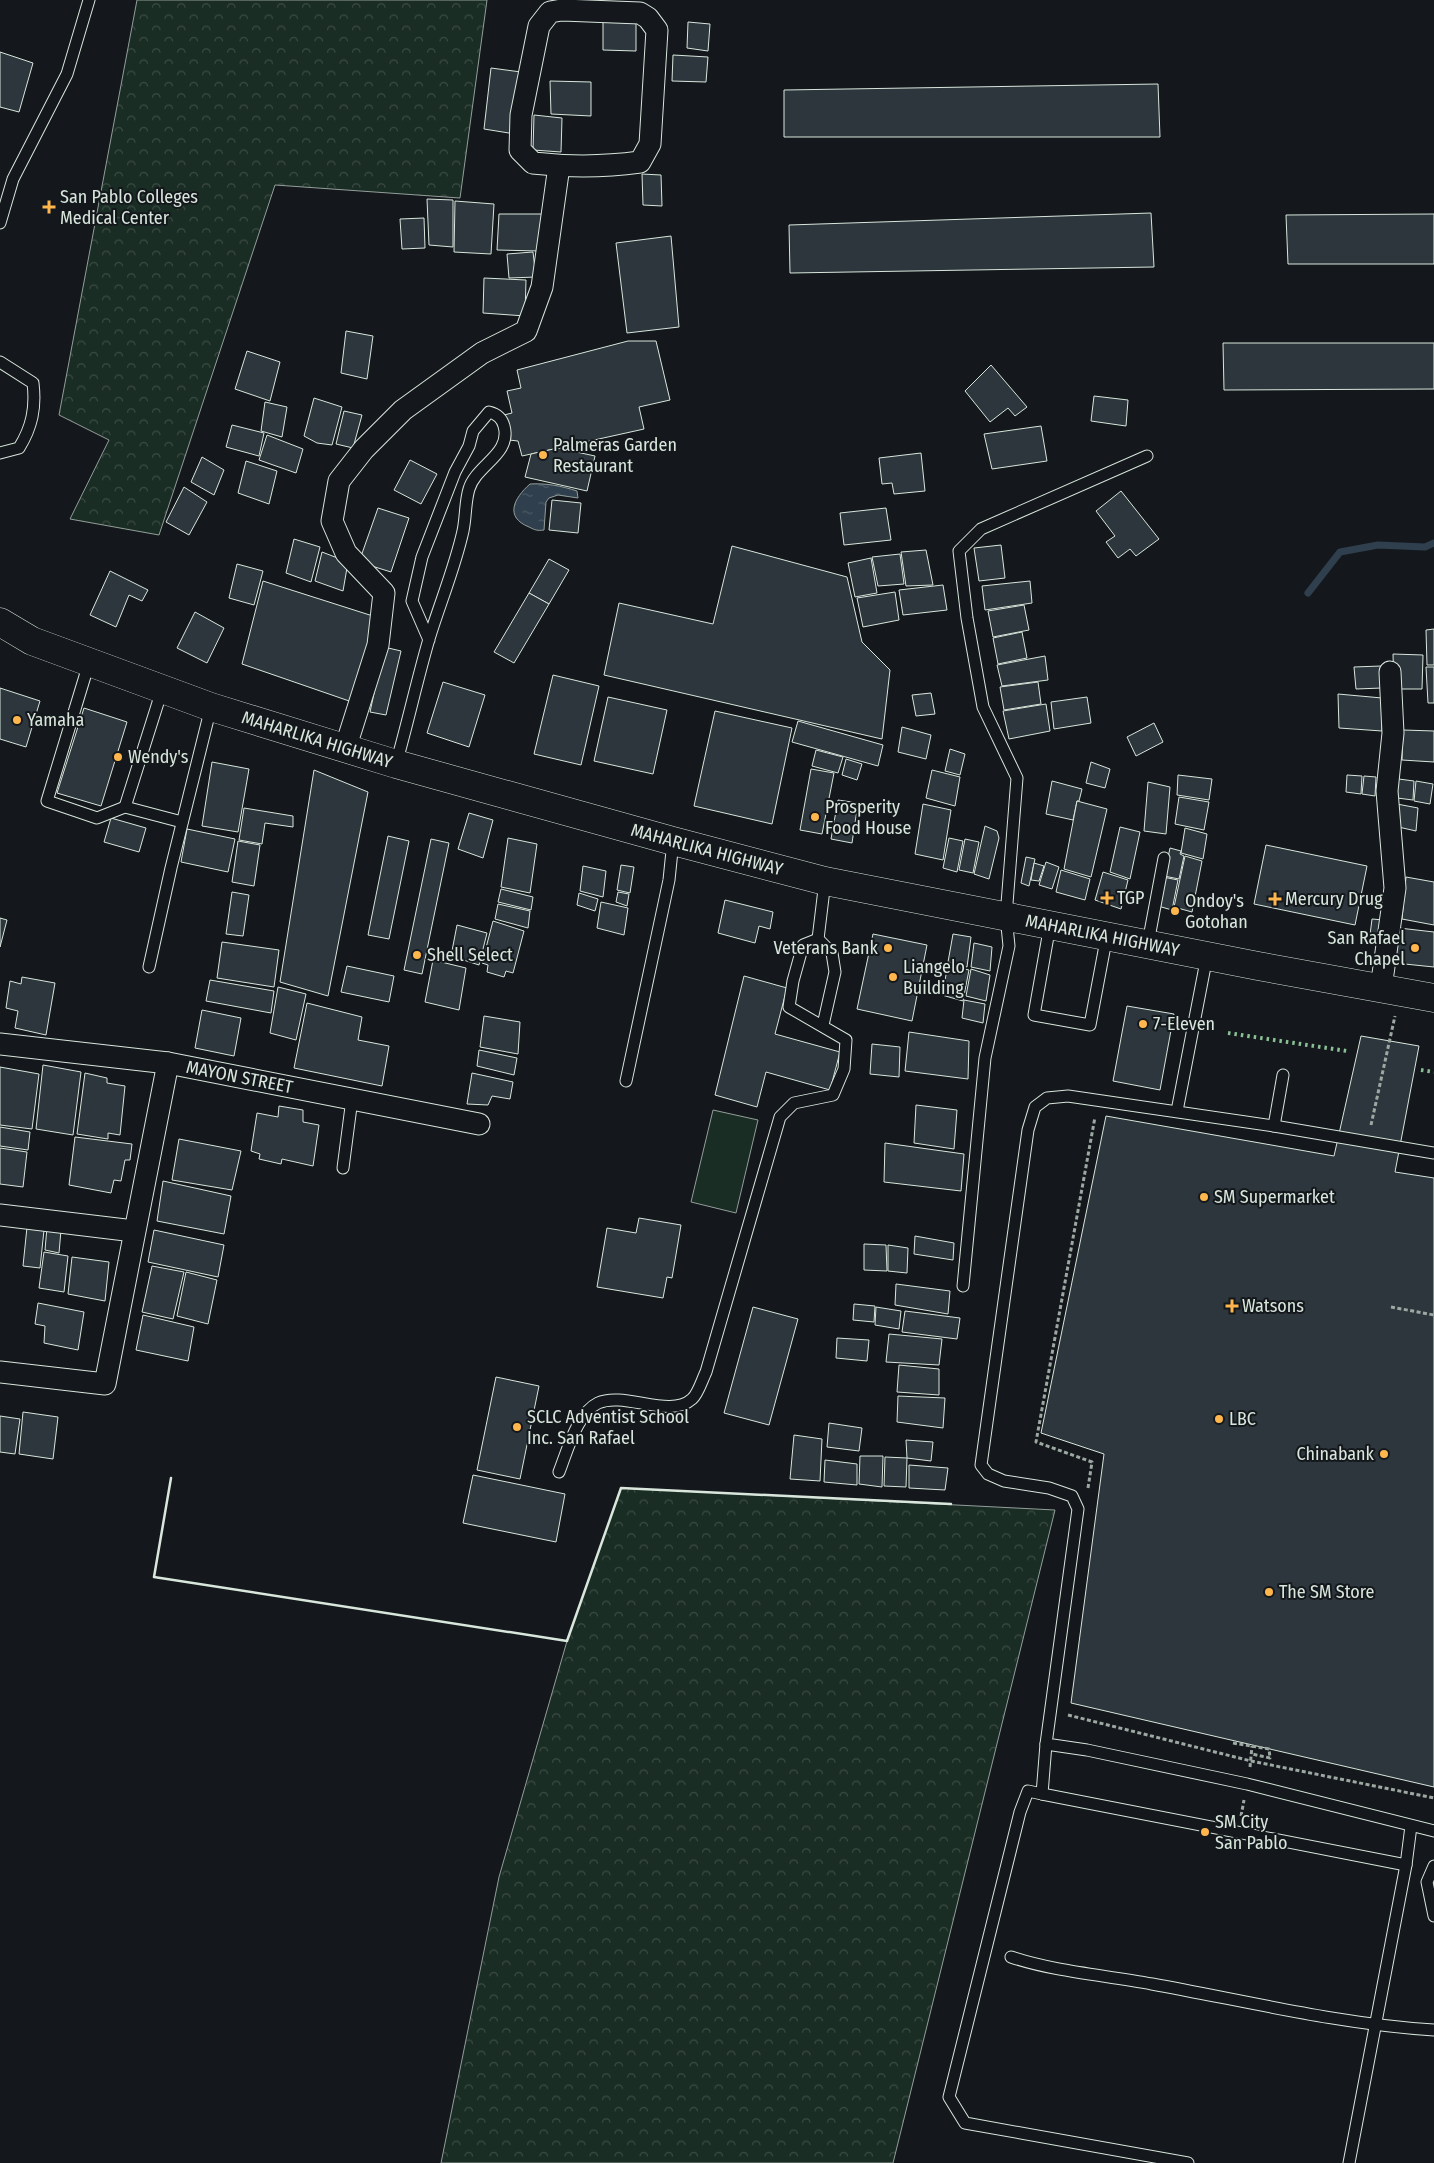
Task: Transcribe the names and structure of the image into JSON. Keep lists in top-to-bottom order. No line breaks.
{"streets":{"main road":["MAHARLIKA HIGHWAY"],"street":["MAYON STREET"]},"places":{"health":["San Pablo Colleges Medical Center","TGP","Mercury Drug","Watsons"],"other":["Palmeras Garden Restaurant","Yamaha","Wendy's","Prosperity Food House","Ondoy's Gotohan","Veterans Bank","San Rafael Chapel","Shell Select","Liangelo Building","7-Eleven","SM Supermarket","LBC","SCLC Adventist School Inc. San Rafael","Chinabank","The SM Store","SM City San Pablo"]}}
